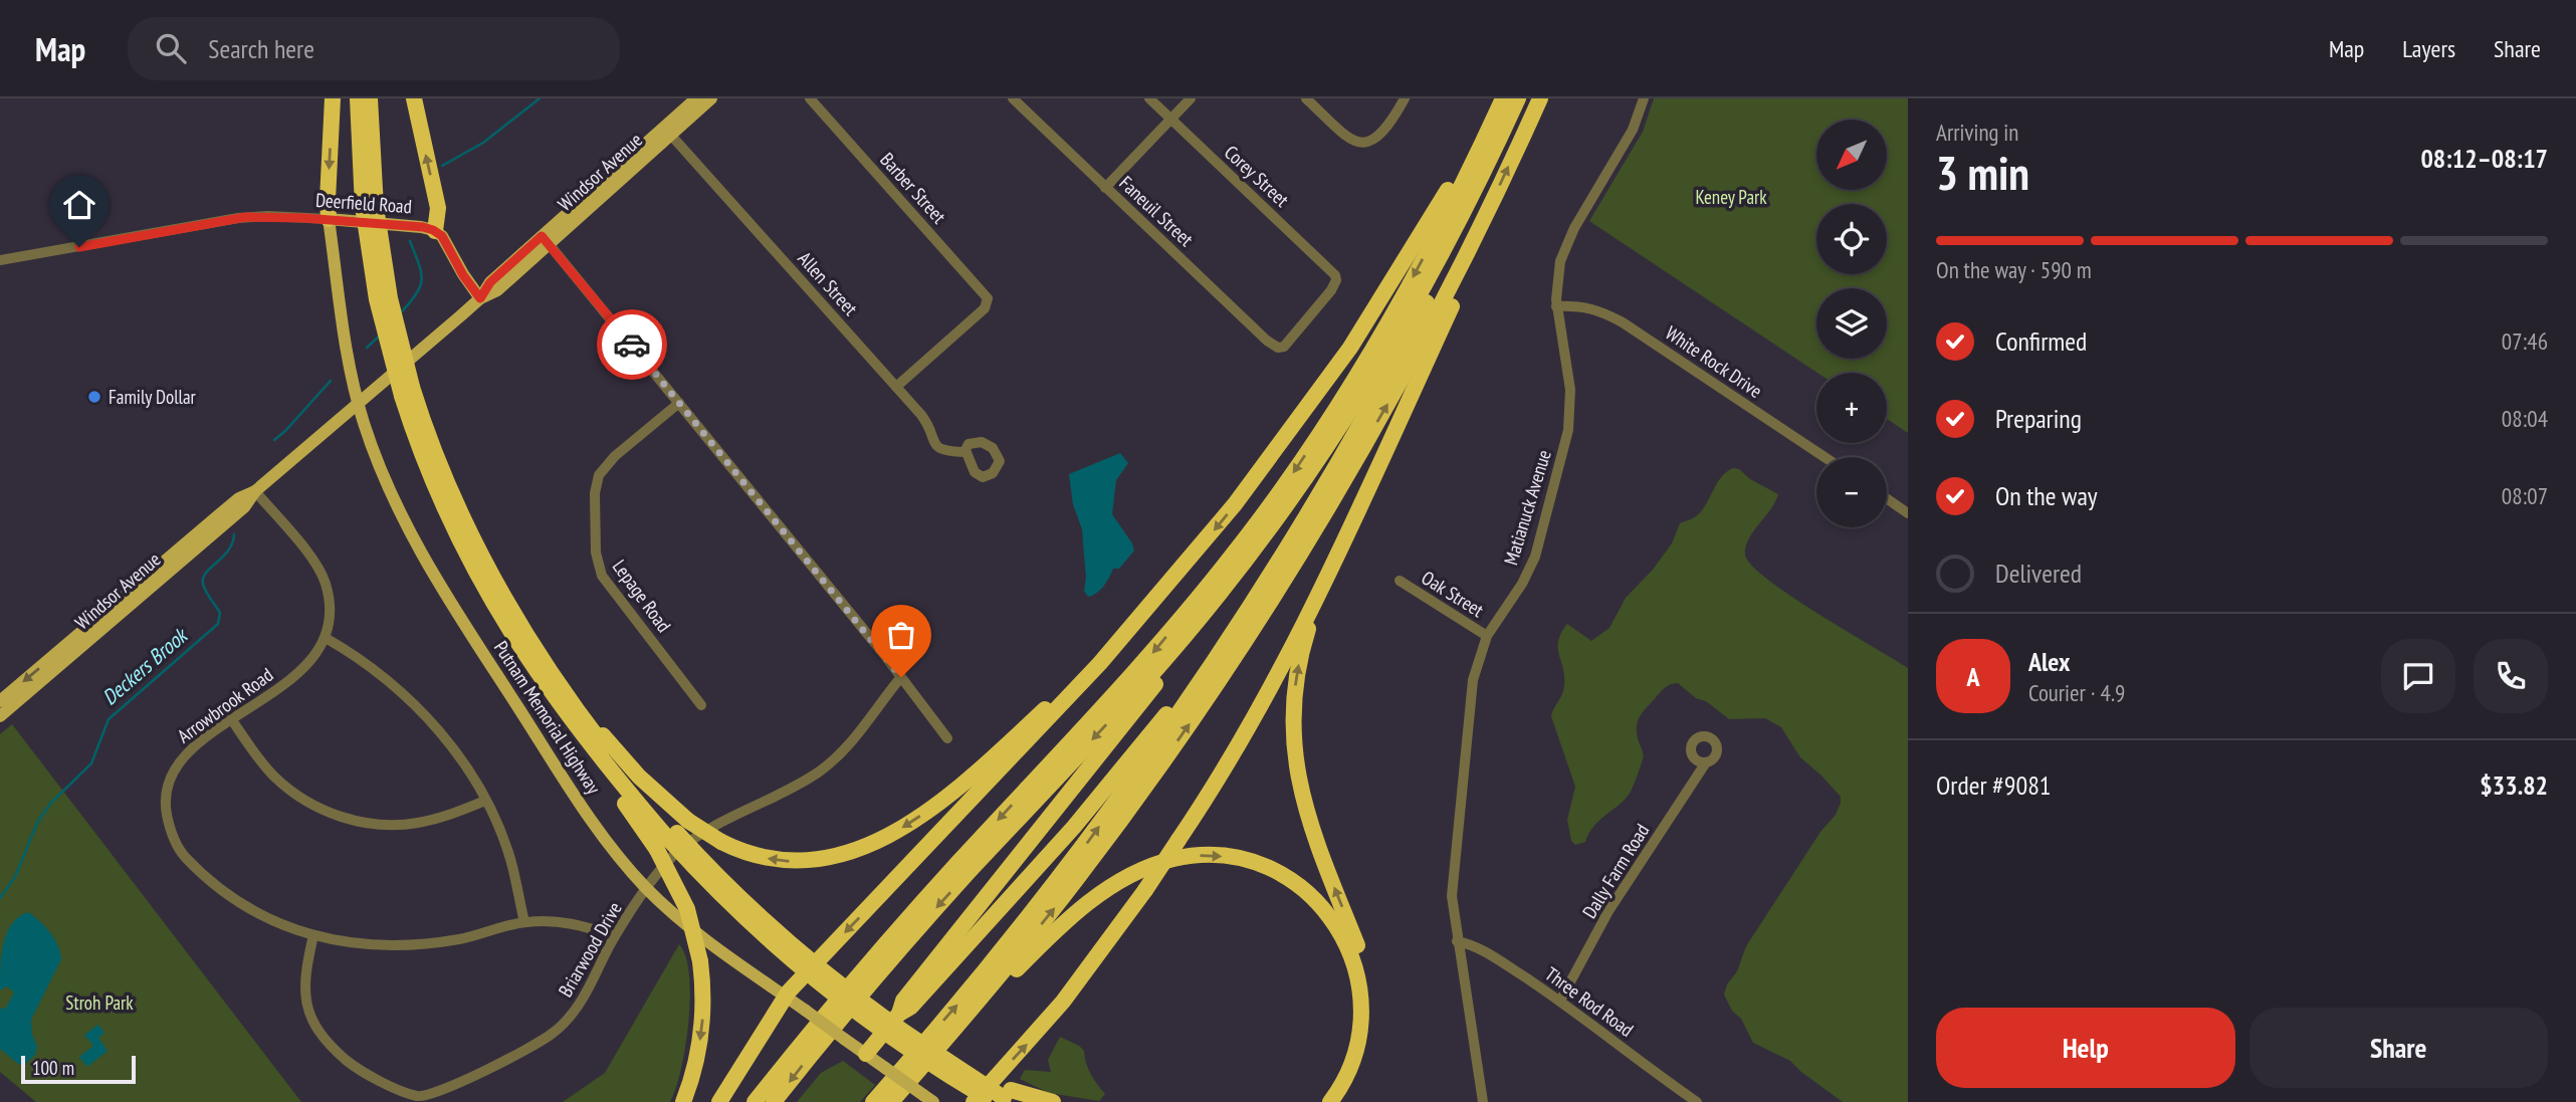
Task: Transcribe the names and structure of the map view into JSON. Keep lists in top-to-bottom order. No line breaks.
{"streets":{"main road":["Windsor Avenue","Deerfield Road","Putnam Memorial Highway"],"street":["Corey Street","Barber Street","Faneuil Street","Allen Street","White Rock Drive","Matianuck Avenue","Oak Street","Lepage Road","Arrowbrook Road","Dally Farm Road","Briarwood Drive","Three Rod Road"]},"crossings":[["Windsor Avenue","Deerfield Road"],["Windsor Avenue","Allen Street"],["Windsor Avenue","Arrowbrook Road"],["Windsor Avenue","Putnam Memorial Highway"],["Corey Street","Faneuil Street"],["Barber Street","Allen Street"],["Deerfield Road","Putnam Memorial Highway"],["White Rock Drive","Matianuck Avenue"],["Matianuck Avenue","Oak Street"],["Matianuck Avenue","Three Rod Road"],["Arrowbrook Road","Briarwood Drive"],["Putnam Memorial Highway","Briarwood Drive"],["Dally Farm Road","Three Rod Road"]],"water":["Deckers Brook"],"parks":["Keney Park","Stroh Park"],"places":["Family Dollar"],"scale_bar":"100 m","north":"bottom left","page":{"header":"Map","search":"Search here","nav":["Map","Layers","Share"],"heading":["3 min","Arriving in","08:12–08:17"],"panel":["Alex","Courier · 4.9","Order #9081","$33.82"],"map_buttons":["+","−"],"bar":"On the way · 590 m","list":[["Confirmed","07:46"],["Preparing","08:04"],["On the way","08:07"],"Delivered"],"round":"A","buttons":["Help","Share"],"scale":"100 m"}}
